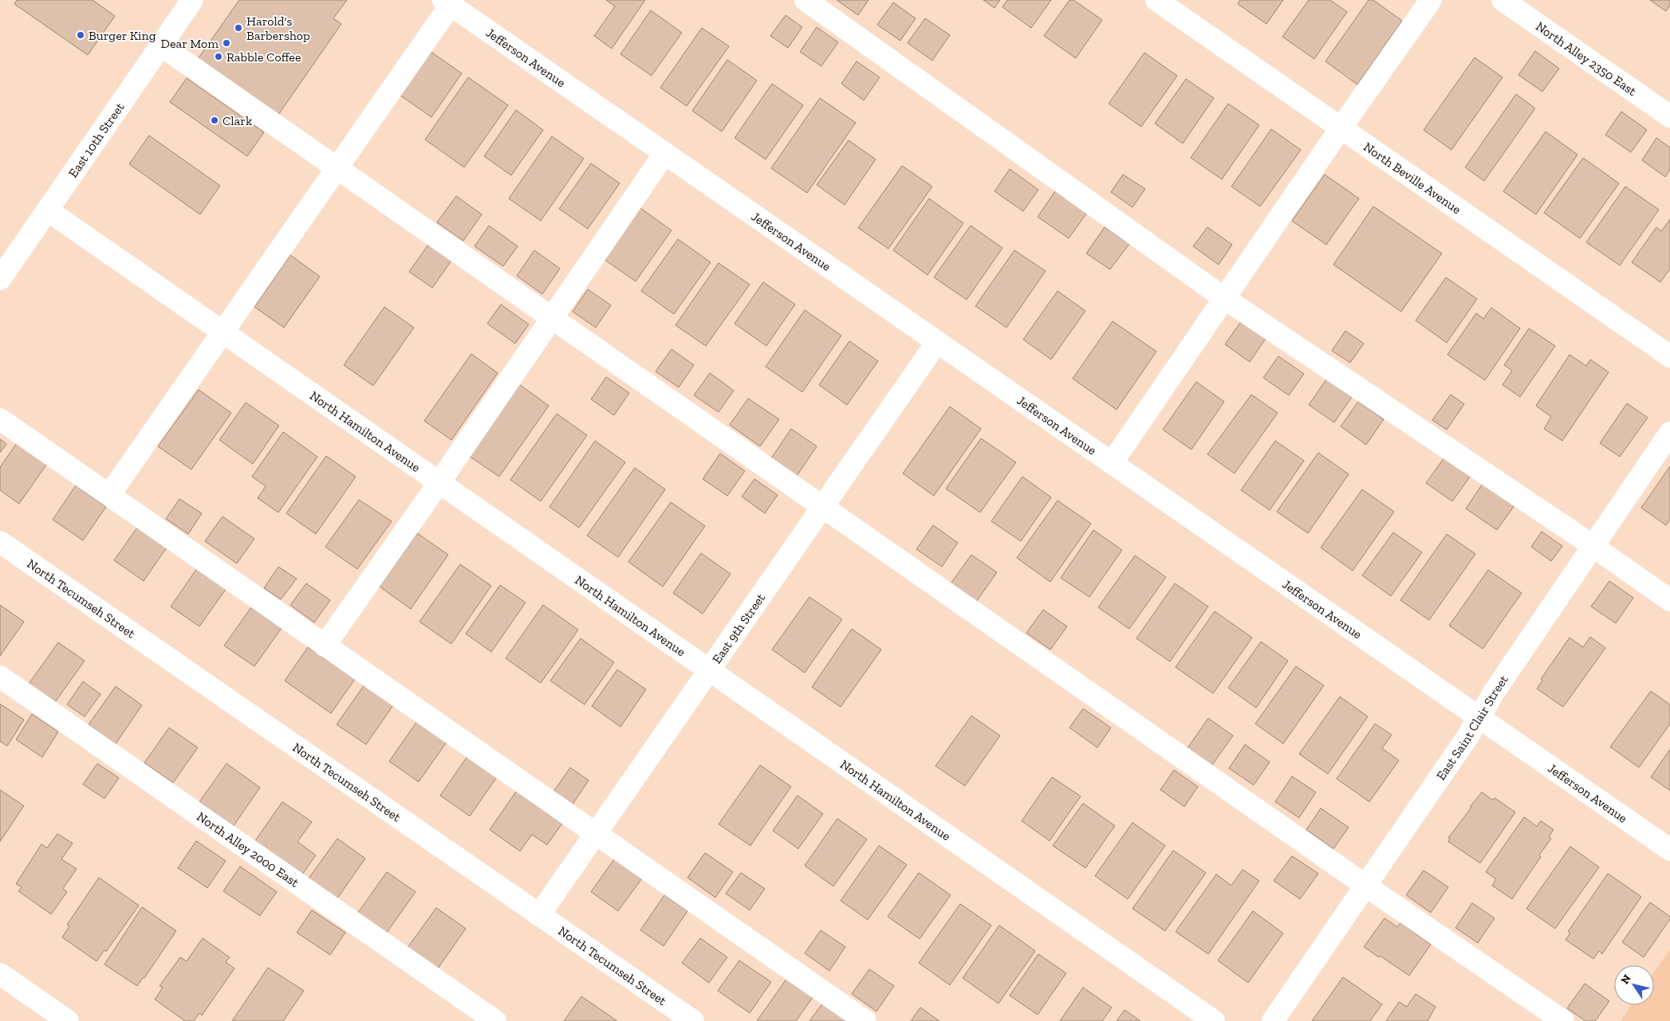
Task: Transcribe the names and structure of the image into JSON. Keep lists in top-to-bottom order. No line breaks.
{"streets":{"street":["Jefferson Avenue","North Alley 2350 East","East 10th Street","North Beville Avenue","North Hamilton Avenue","North Tecumseh Street","East 9th Street","East Saint Clair Street","North Alley 2000 East"]},"crossings":[["Jefferson Avenue","East 9th Street"],["Jefferson Avenue","East Saint Clair Street"],["East 10th Street","North Hamilton Avenue"],["North Hamilton Avenue","East 9th Street"],["North Tecumseh Street","East 9th Street"]],"places":["Harold's Barbershop","Burger King","Dear Mom","Rabble Coffee","Clark"],"north":"top left"}
